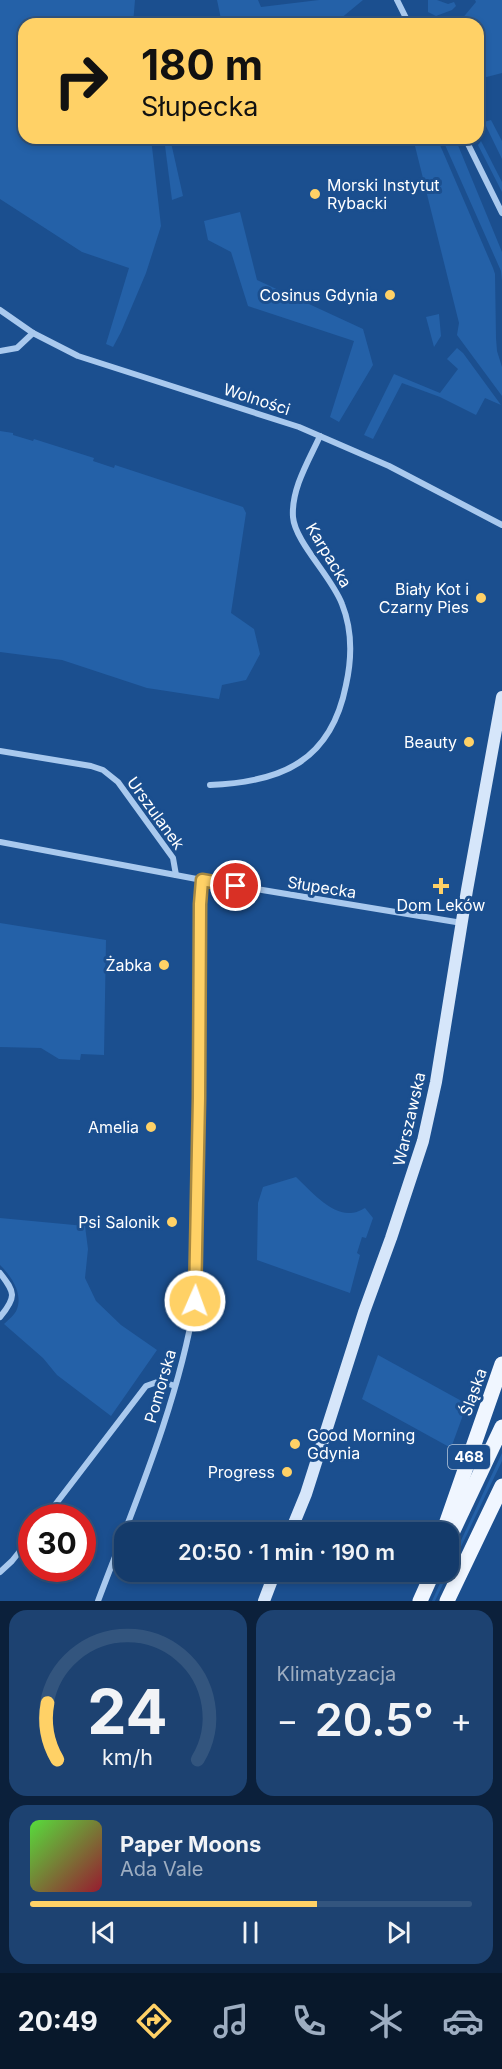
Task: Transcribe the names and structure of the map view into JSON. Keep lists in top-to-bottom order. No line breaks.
{"streets":{"main road":["Śląska","468"],"street":["Wolności","Karpacka","Urszulanek","Słupecka","Warszawska","Pomorska"]},"crossings":[["Wolności","Karpacka"],["Urszulanek","Słupecka"],["Słupecka","Warszawska"],["Słupecka","Pomorska"]],"places":{"other":["Morski Instytut Rybacki","Cosinus Gdynia","Biały Kot i Czarny Pies","Beauty","Żabka","Amelia","Psi Salonik","Good Morning Gdynia","Progress"],"health":["Dom Leków"]},"page":{"turn":["180 m","Słupecka"],"limit":"30","trip":"20:50 · 1 min · 190 m","tile":"Klimatyzacja","heat":["−","20.5°","+"],"song":["Paper Moons","Ada Vale"],"tabs":"20:49","gauge":["24","km/h"]}}
